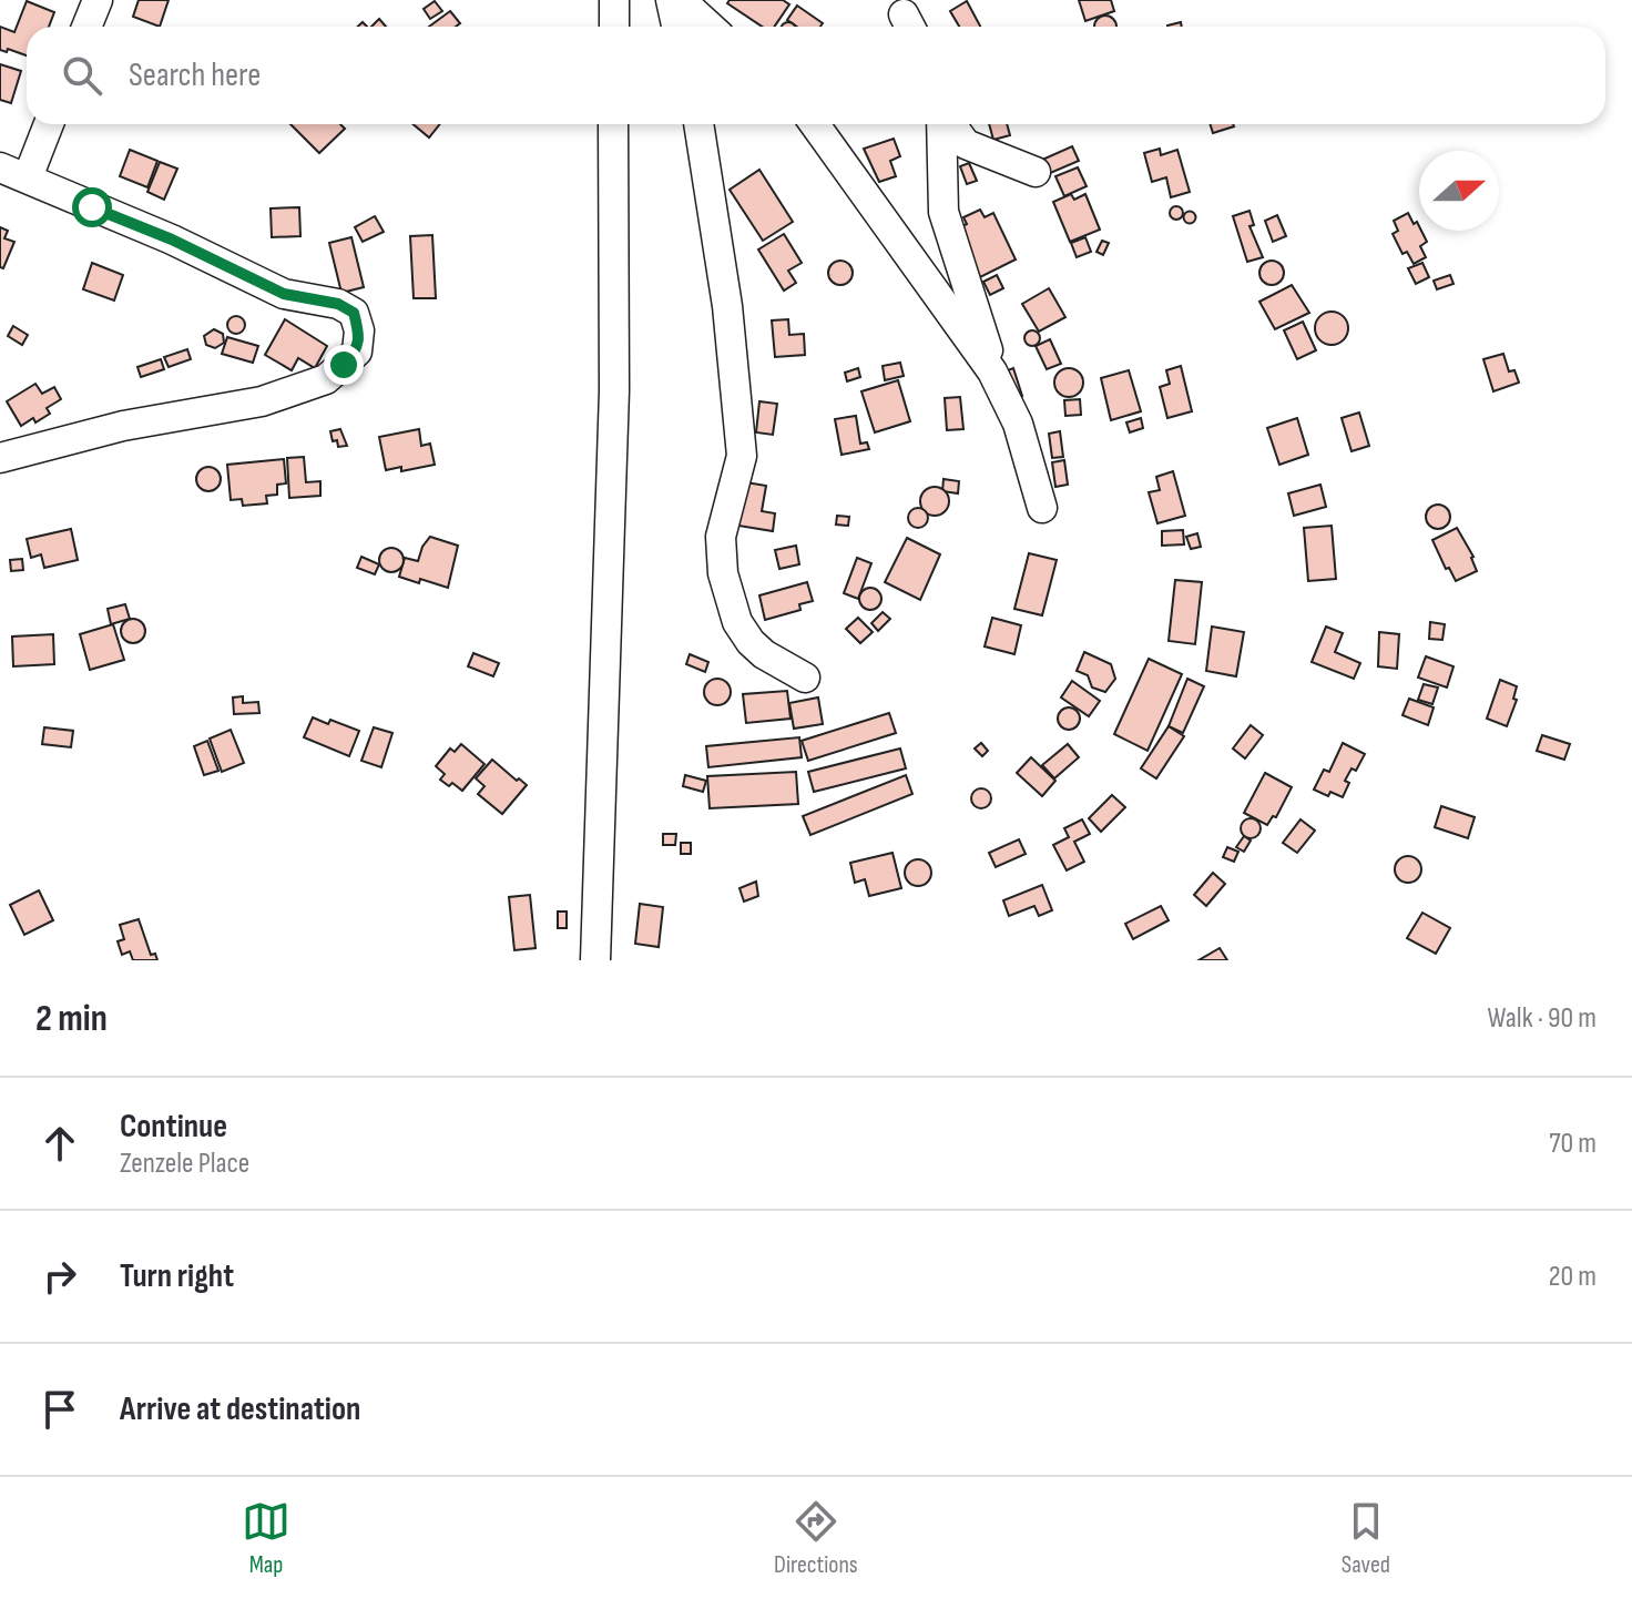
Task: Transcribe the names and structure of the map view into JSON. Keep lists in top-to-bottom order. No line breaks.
{"north":"right","page":{"search":"Search here","heading":["2 min","Walk · 90 m"],"list":[["Continue","Zenzele Place","70 m"],["Turn right","20 m"],"Arrive at destination"],"nav":["Map","Directions","Saved"]}}
